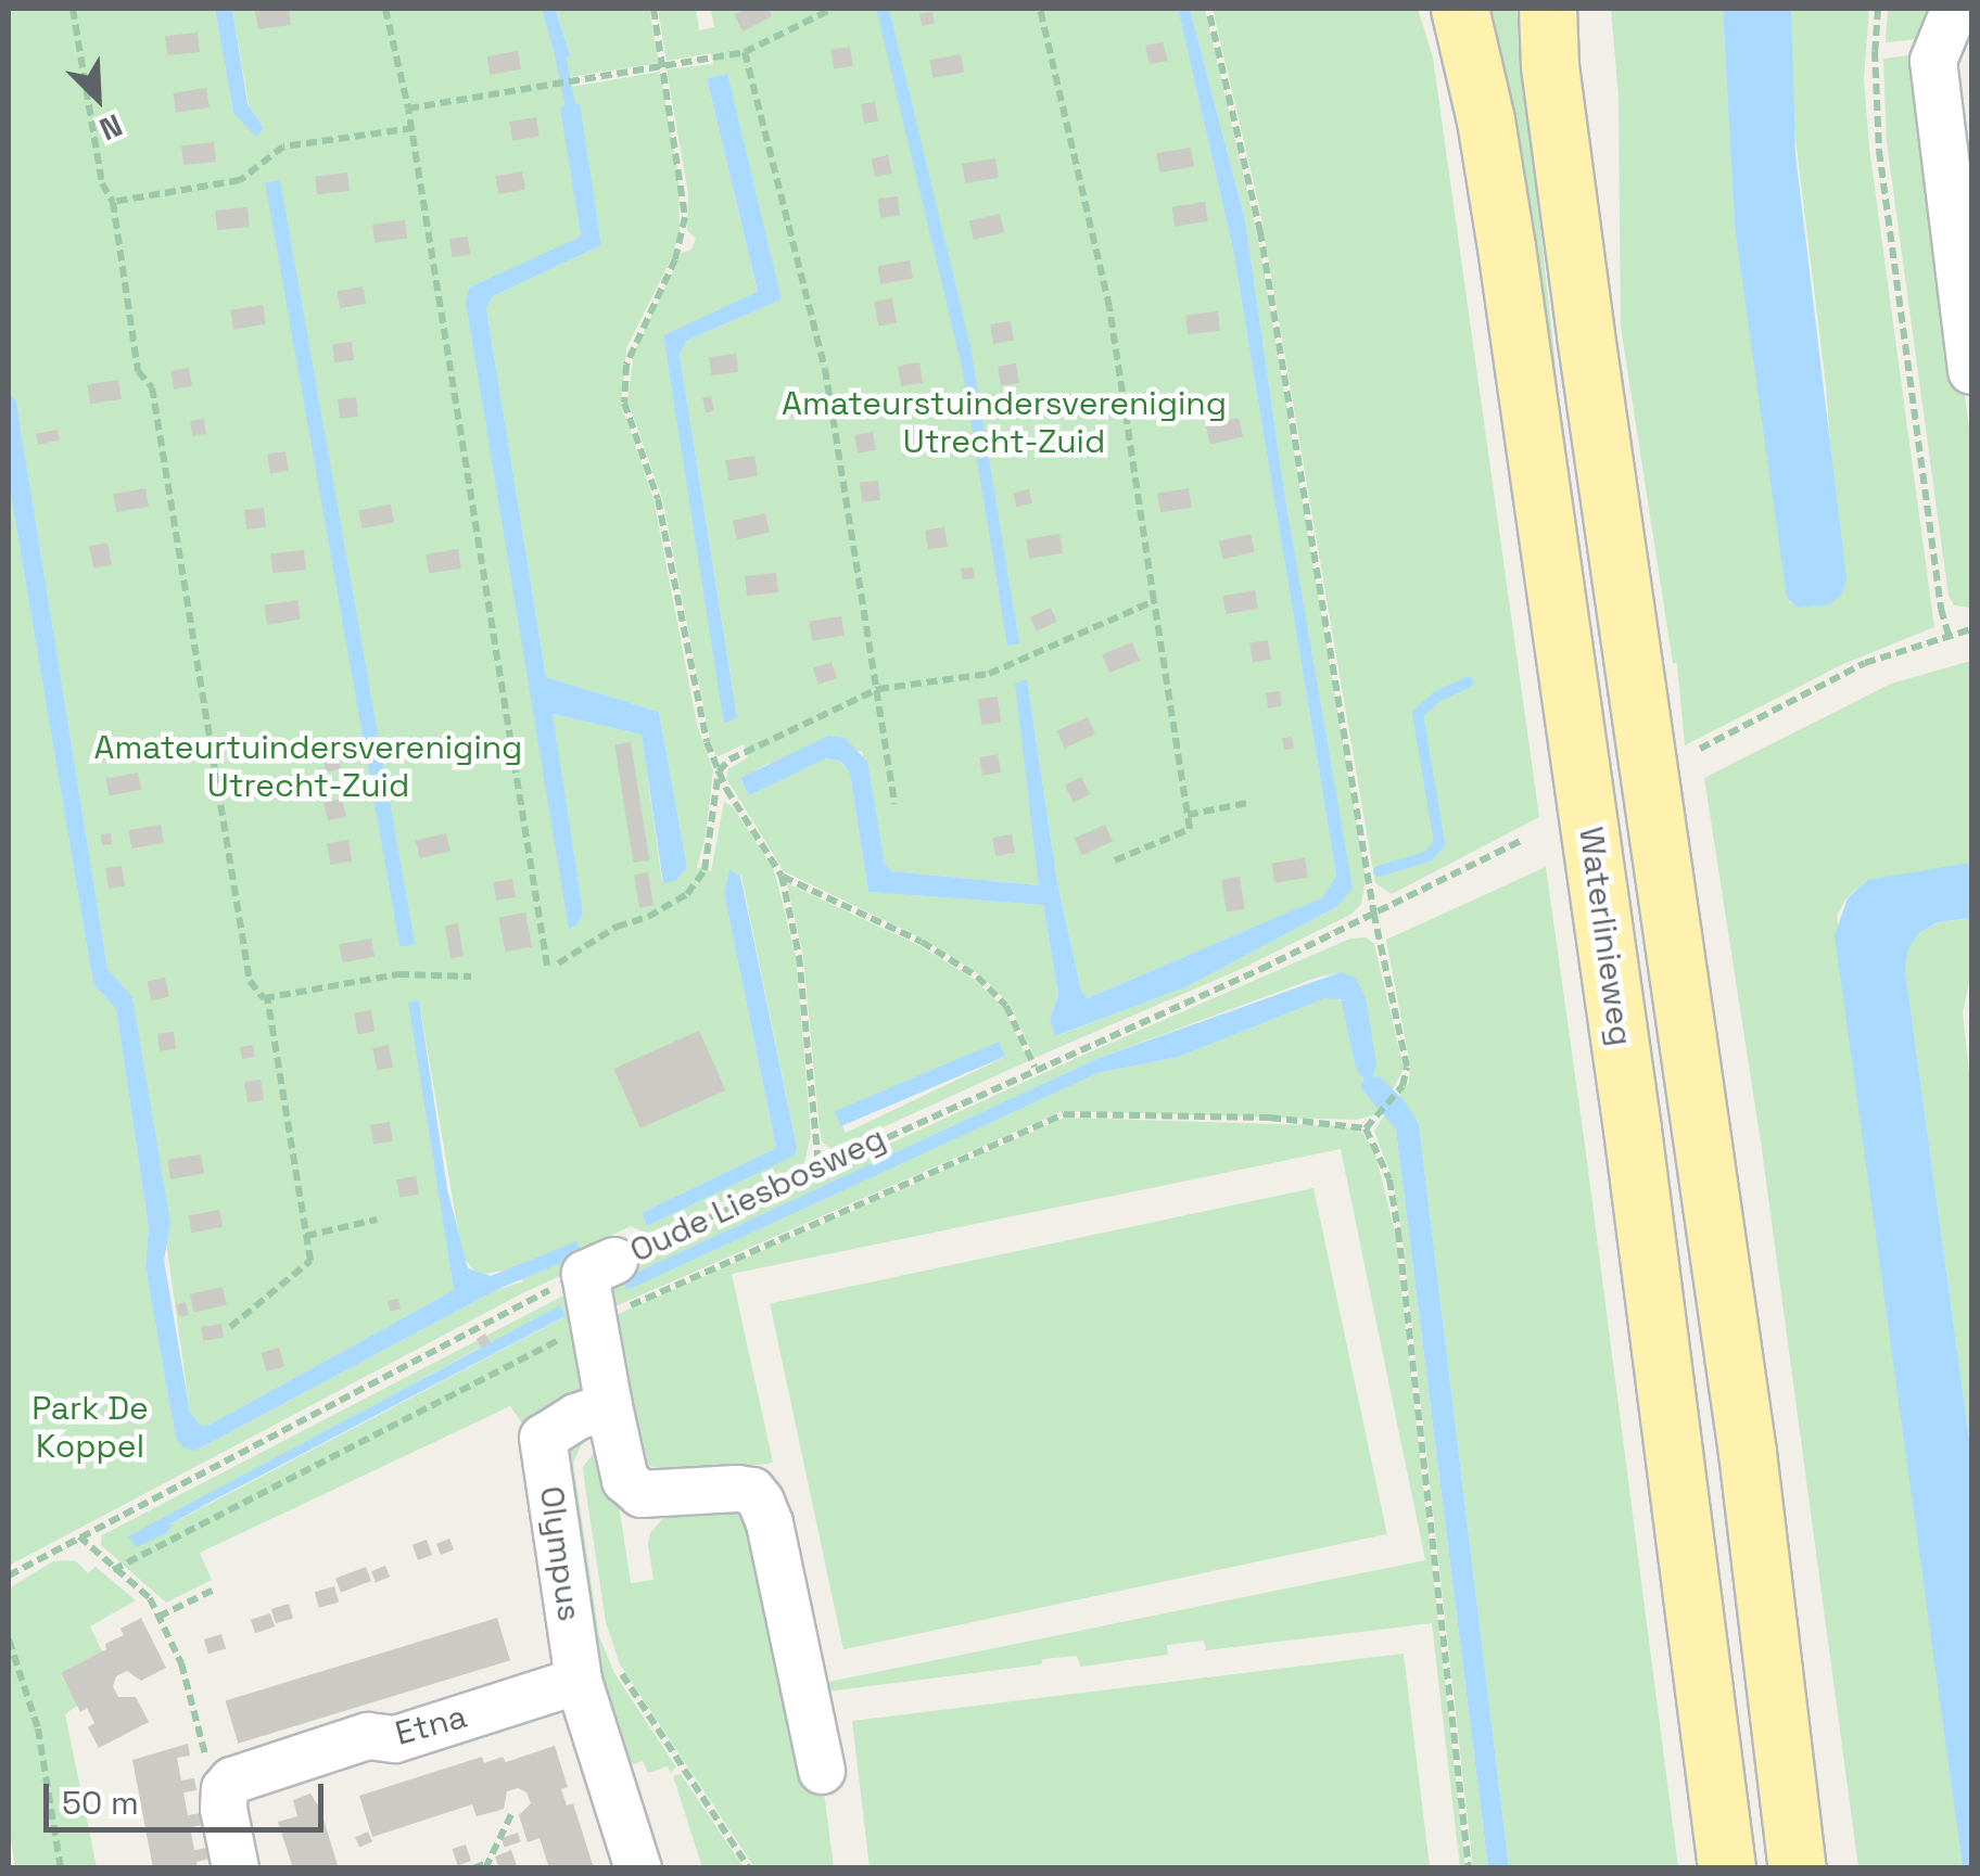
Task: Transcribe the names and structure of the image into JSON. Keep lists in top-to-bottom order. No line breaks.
{"streets":{"main road":["Waterlinieweg"],"street":["Olympus","Etna"],"path":["Oude Liesbosweg"]},"crossings":[["Olympus","Etna"]],"parks":["Amateurstuindersvereniging Utrecht-Zuid","Amateurtuindersvereniging Utrecht-Zuid","Park De Koppel"],"scale_bar":"50 m","north":"bottom right"}
